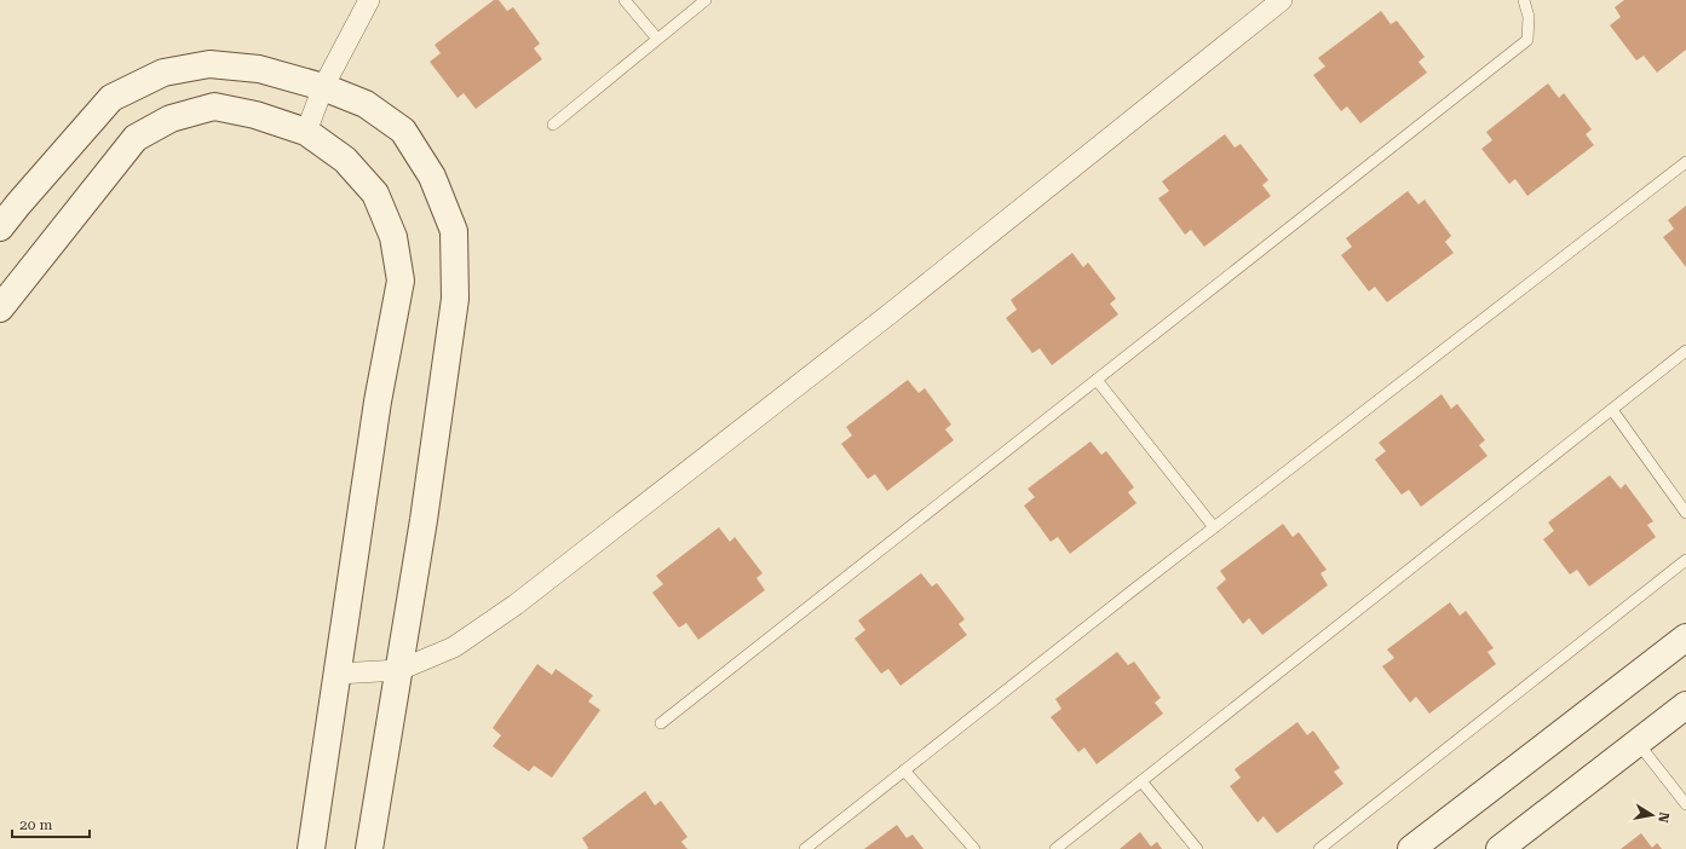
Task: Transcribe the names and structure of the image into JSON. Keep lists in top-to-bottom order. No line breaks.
{"scale_bar":"20 m","north":"right"}
